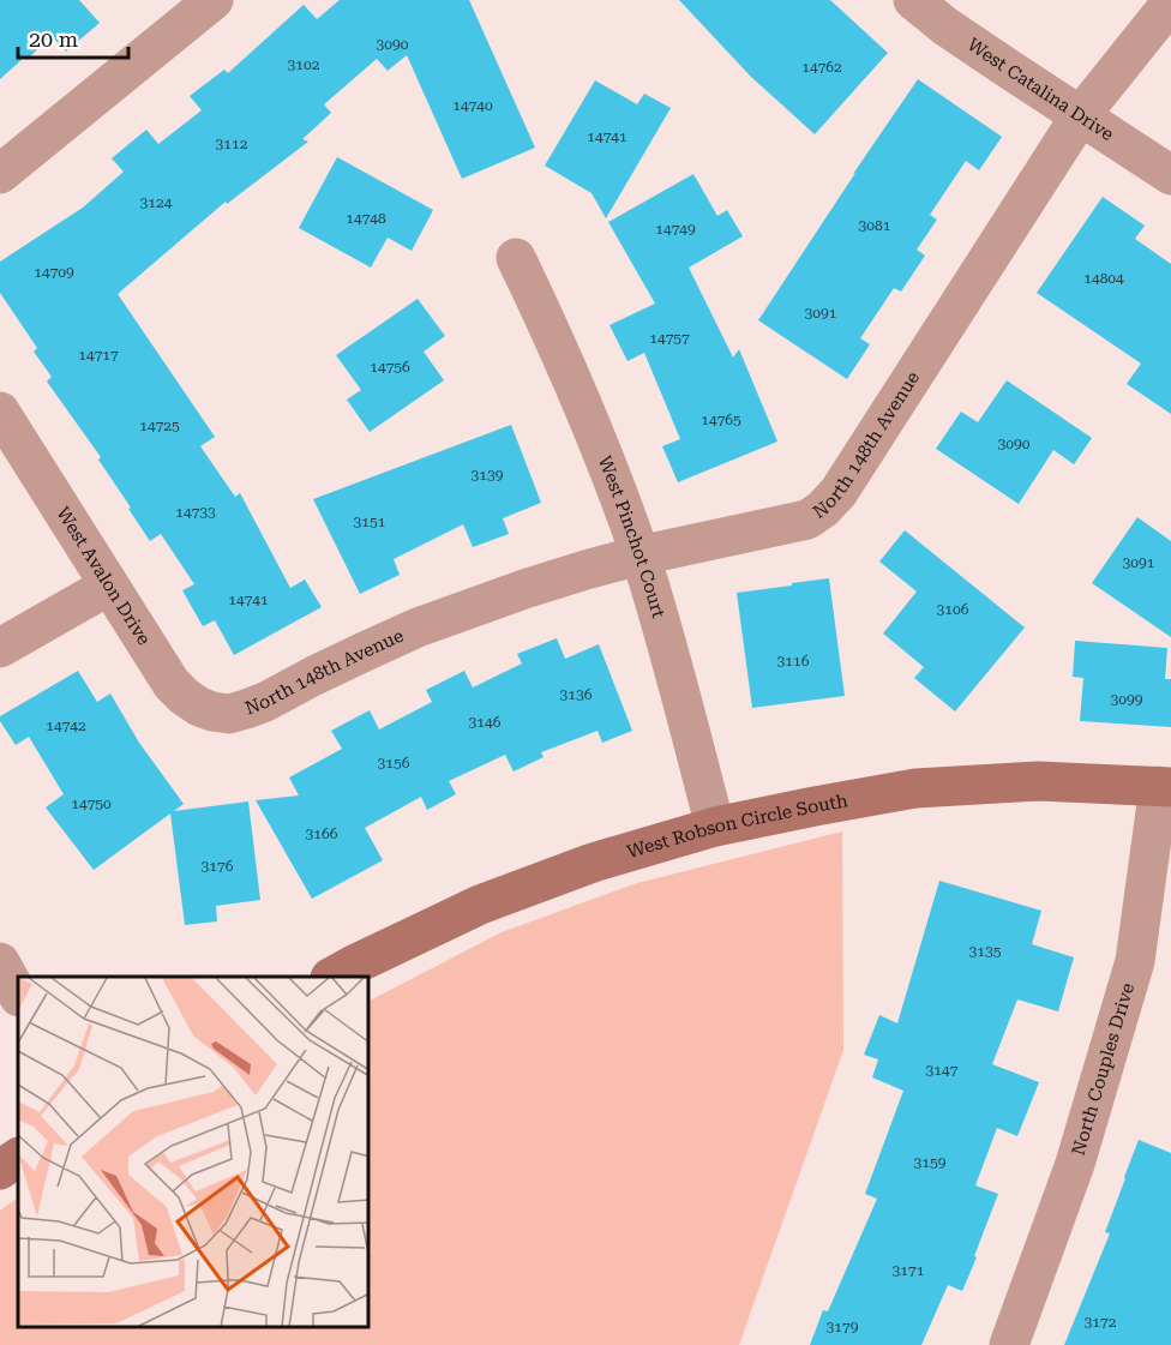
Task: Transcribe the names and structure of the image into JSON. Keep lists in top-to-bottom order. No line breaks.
{"streets":{"street":["West Catalina Drive","North 148th Avenue","West Pinchot Court","West Avalon Drive","West Robson Circle South","North Couples Drive"]},"crossings":[["West Catalina Drive","North 148th Avenue"],["North 148th Avenue","West Pinchot Court"],["North 148th Avenue","West Avalon Drive"],["West Pinchot Court","West Robson Circle South"],["West Robson Circle South","North Couples Drive"]],"house_numbers":["3090","3102","14762","14740","14741","3112","3124","14748","3081","14749","14709","14804","3091","14757","14717","14756","14765","14725","3090","3139","14733","3151","3091","14741","3106","3116","3136","3099","3146","14742","3156","14750","3166","3176","3135","3147","3159","3171","3172","3179"],"scale_bar":"20 m"}
